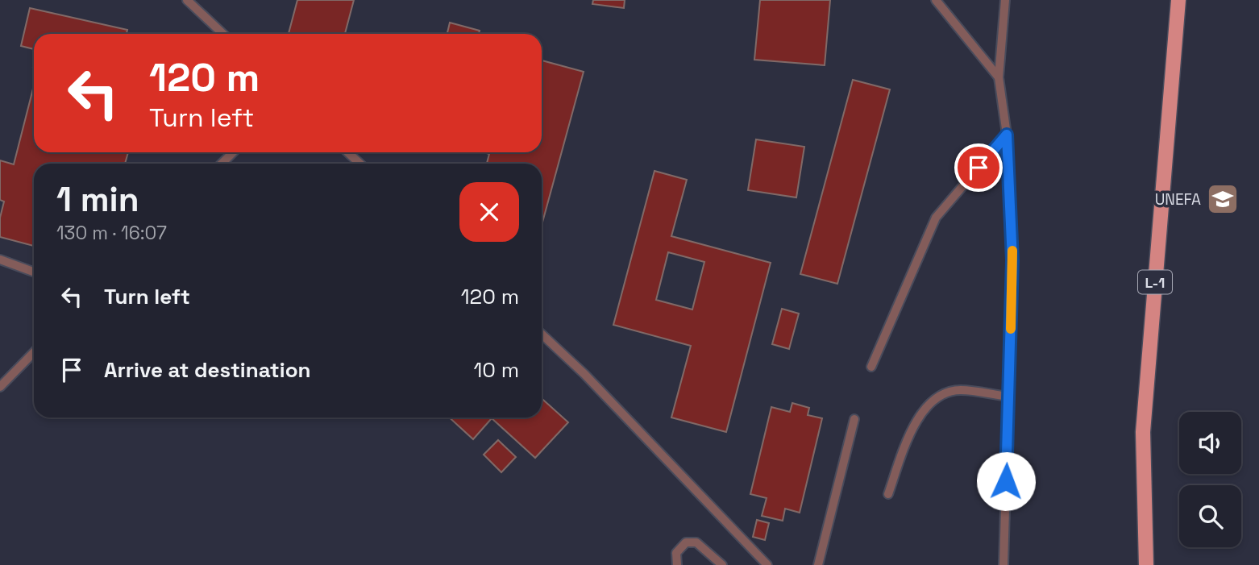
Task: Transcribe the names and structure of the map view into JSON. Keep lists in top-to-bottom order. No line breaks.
{"streets":{"main road":["L-1"]},"places":{"school or university":["UNEFA"]},"page":{"turn":["120 m","Turn left"],"heading":["1 min","130 m · 16:07"],"list":[{"name":"Turn left","value":"120 m"},{"name":"Arrive at destination","value":"10 m"}]}}
